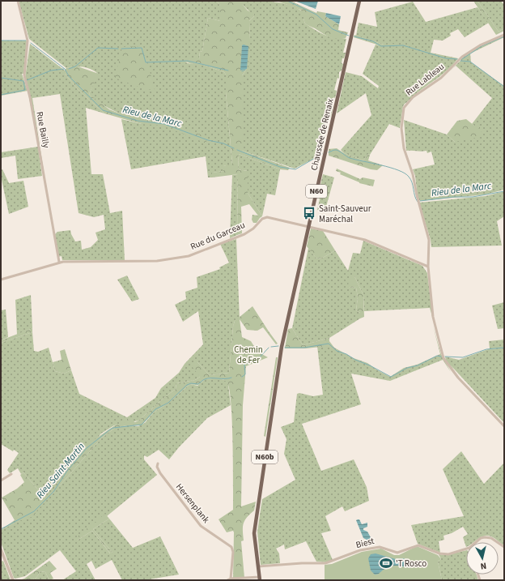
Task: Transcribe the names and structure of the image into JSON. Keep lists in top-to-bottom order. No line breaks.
{"streets":{"main road":["Chaussée de Renaix","N60","N60b"],"street":["Rue Lableau","Rue Bailly","Rue du Garceau","Hersenplank","Biest"]},"crossings":[["Rue Lableau","Rue du Garceau"],["Rue Bailly","Rue du Garceau"],["Chaussée de Renaix","Rue du Garceau"],["Chaussée de Renaix","N60b"],["N60b","Biest"]],"water":["Rieu de la Marc","Rieu Saint-Martin"],"parks":["Chemin de Fer"],"places":{"bus stop":["Saint-Sauveur Maréchal"],"sports":["'T Rosco"]},"north":"bottom"}
